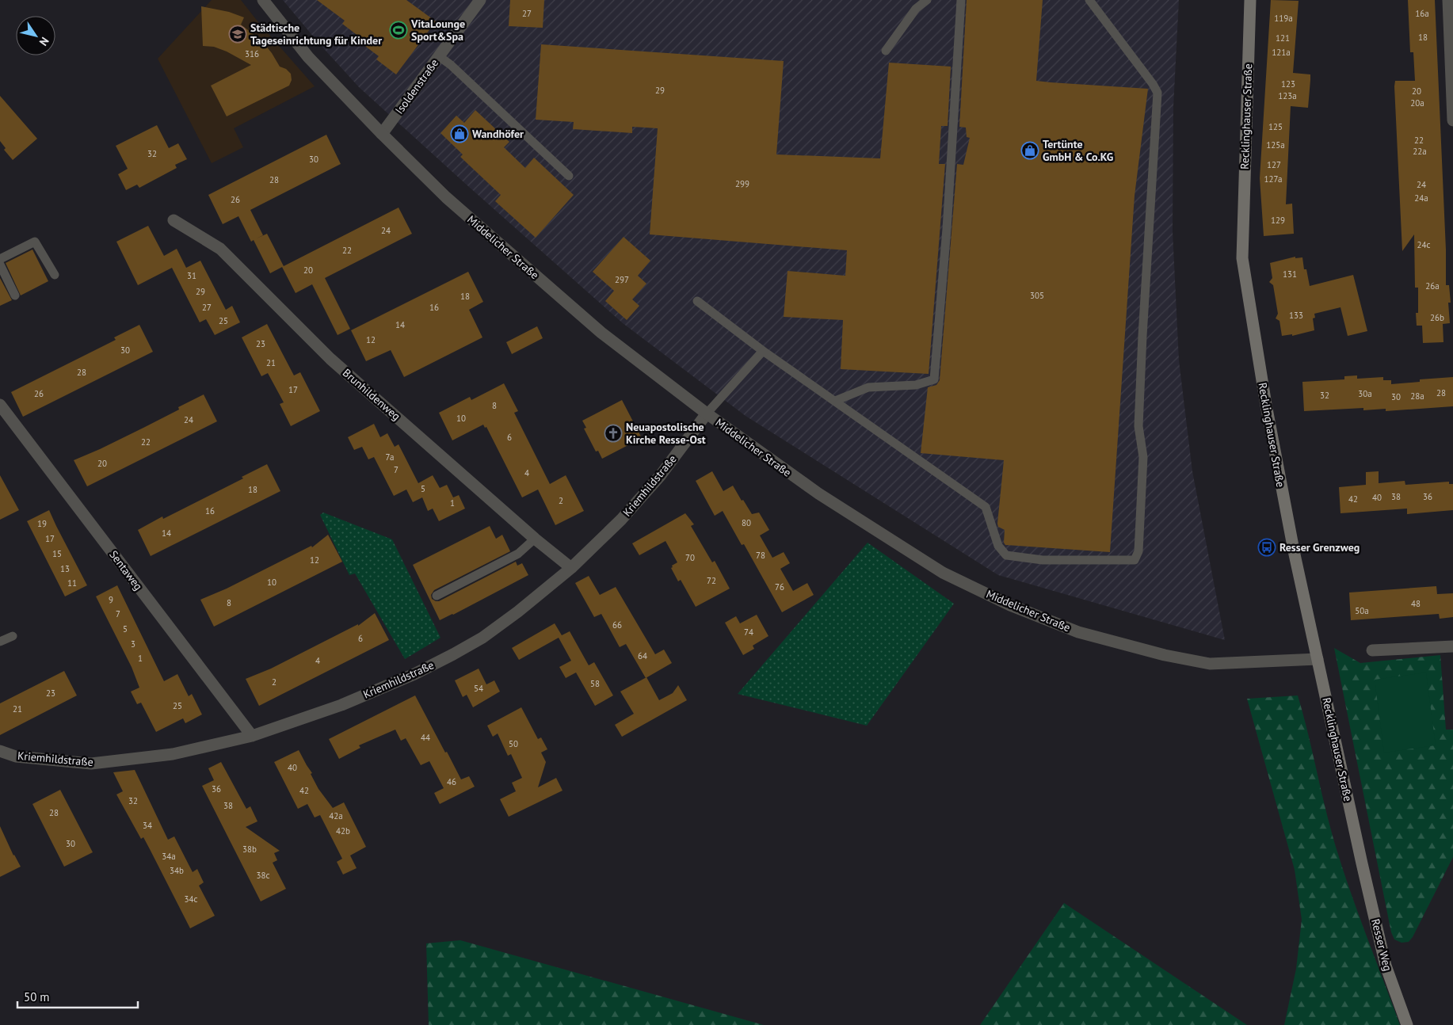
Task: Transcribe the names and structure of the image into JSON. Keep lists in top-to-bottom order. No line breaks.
{"streets":{"main road":["Recklinghauser Straße","Resser Weg"],"street":["Isoldenstraße","Middelicher Straße","Brunhildenweg","Kriemhildstraße","Sentaweg"]},"crossings":[["Isoldenstraße","Middelicher Straße"],["Recklinghauser Straße","Middelicher Straße"],["Recklinghauser Straße","Resser Weg"],["Middelicher Straße","Kriemhildstraße"],["Brunhildenweg","Kriemhildstraße"],["Kriemhildstraße","Sentaweg"]],"places":{"sports":["VitaLounge Sport&Spa"],"school or university":["Städtische Tageseinrichtung für Kinder"],"shop":["Wandhöfer","Tertünte GmbH & Co.KG"],"church":["Neuapostolische Kirche Resse-Ost"],"bus stop":["Resser Grenzweg"]},"house_numbers":["27","16a","119a","18","121","121a","316","123","29","20","123a","20a","125","22","125a","22a","32","30","127","127a","28","299","24","24a","26","129","24","24c","22","20","131","31","297","26a","29","305","18","27","16","133","26b","25","14","12","23","30","21","28","17","28","26","30a","32","28a","30","8","10","24","6","22","7a","20","7","4","5","18","38","36","40","42","2","1","16","80","19","14","17","15","78","70","12","13","72","10","11","76","9","8","48","50a","7","66","5","74","6","3","64","1","4","2","58","54","23","25","21","44","50","40","46","36","42","32","38","28","42a","34","42b","30","38b","34a","34b","38c","34c"],"scale_bar":"50 m","north":"bottom right"}
